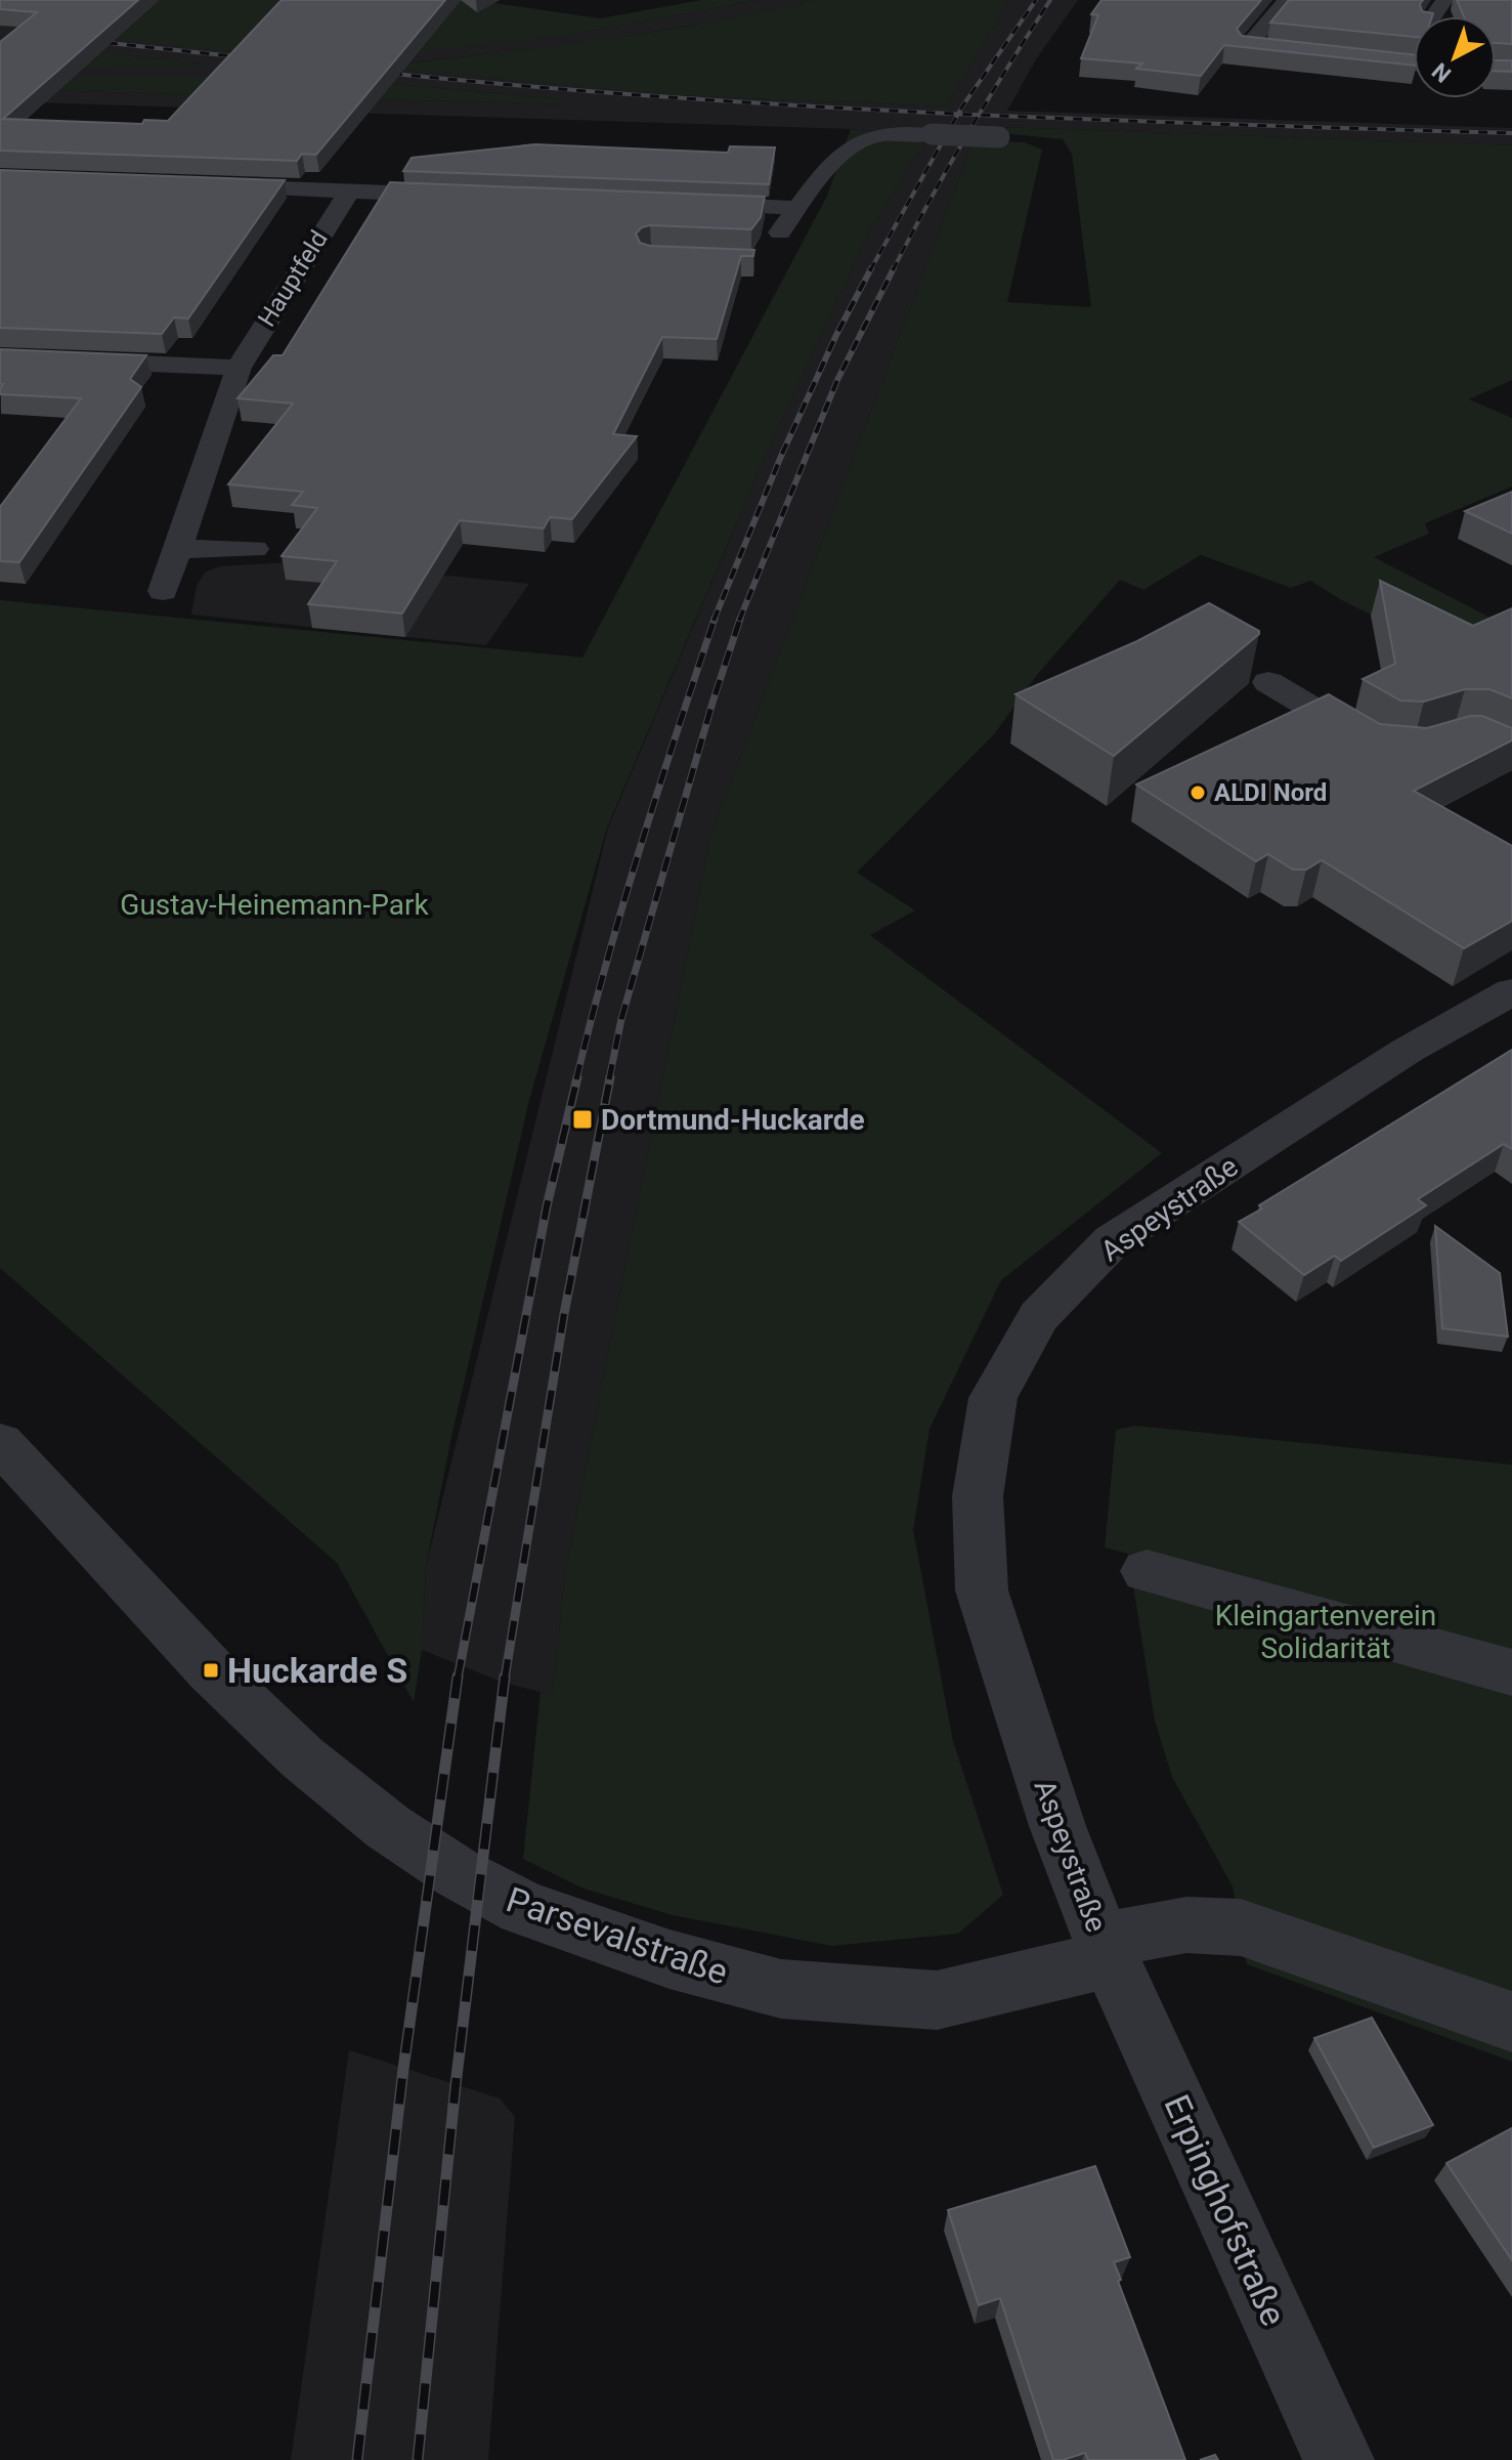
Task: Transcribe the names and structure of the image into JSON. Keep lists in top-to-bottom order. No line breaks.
{"streets":{"street":["Hauptfeld","Aspeystraße","Parsevalstraße","Erpinghofstraße"]},"crossings":[["Aspeystraße","Parsevalstraße"],["Aspeystraße","Erpinghofstraße"],["Parsevalstraße","Erpinghofstraße"]],"parks":["Gustav-Heinemann-Park","Kleingartenverein Solidarität"],"places":{"other":["ALDI Nord"],"transit":["Dortmund-Huckarde","Huckarde S"]},"north":"bottom left"}
